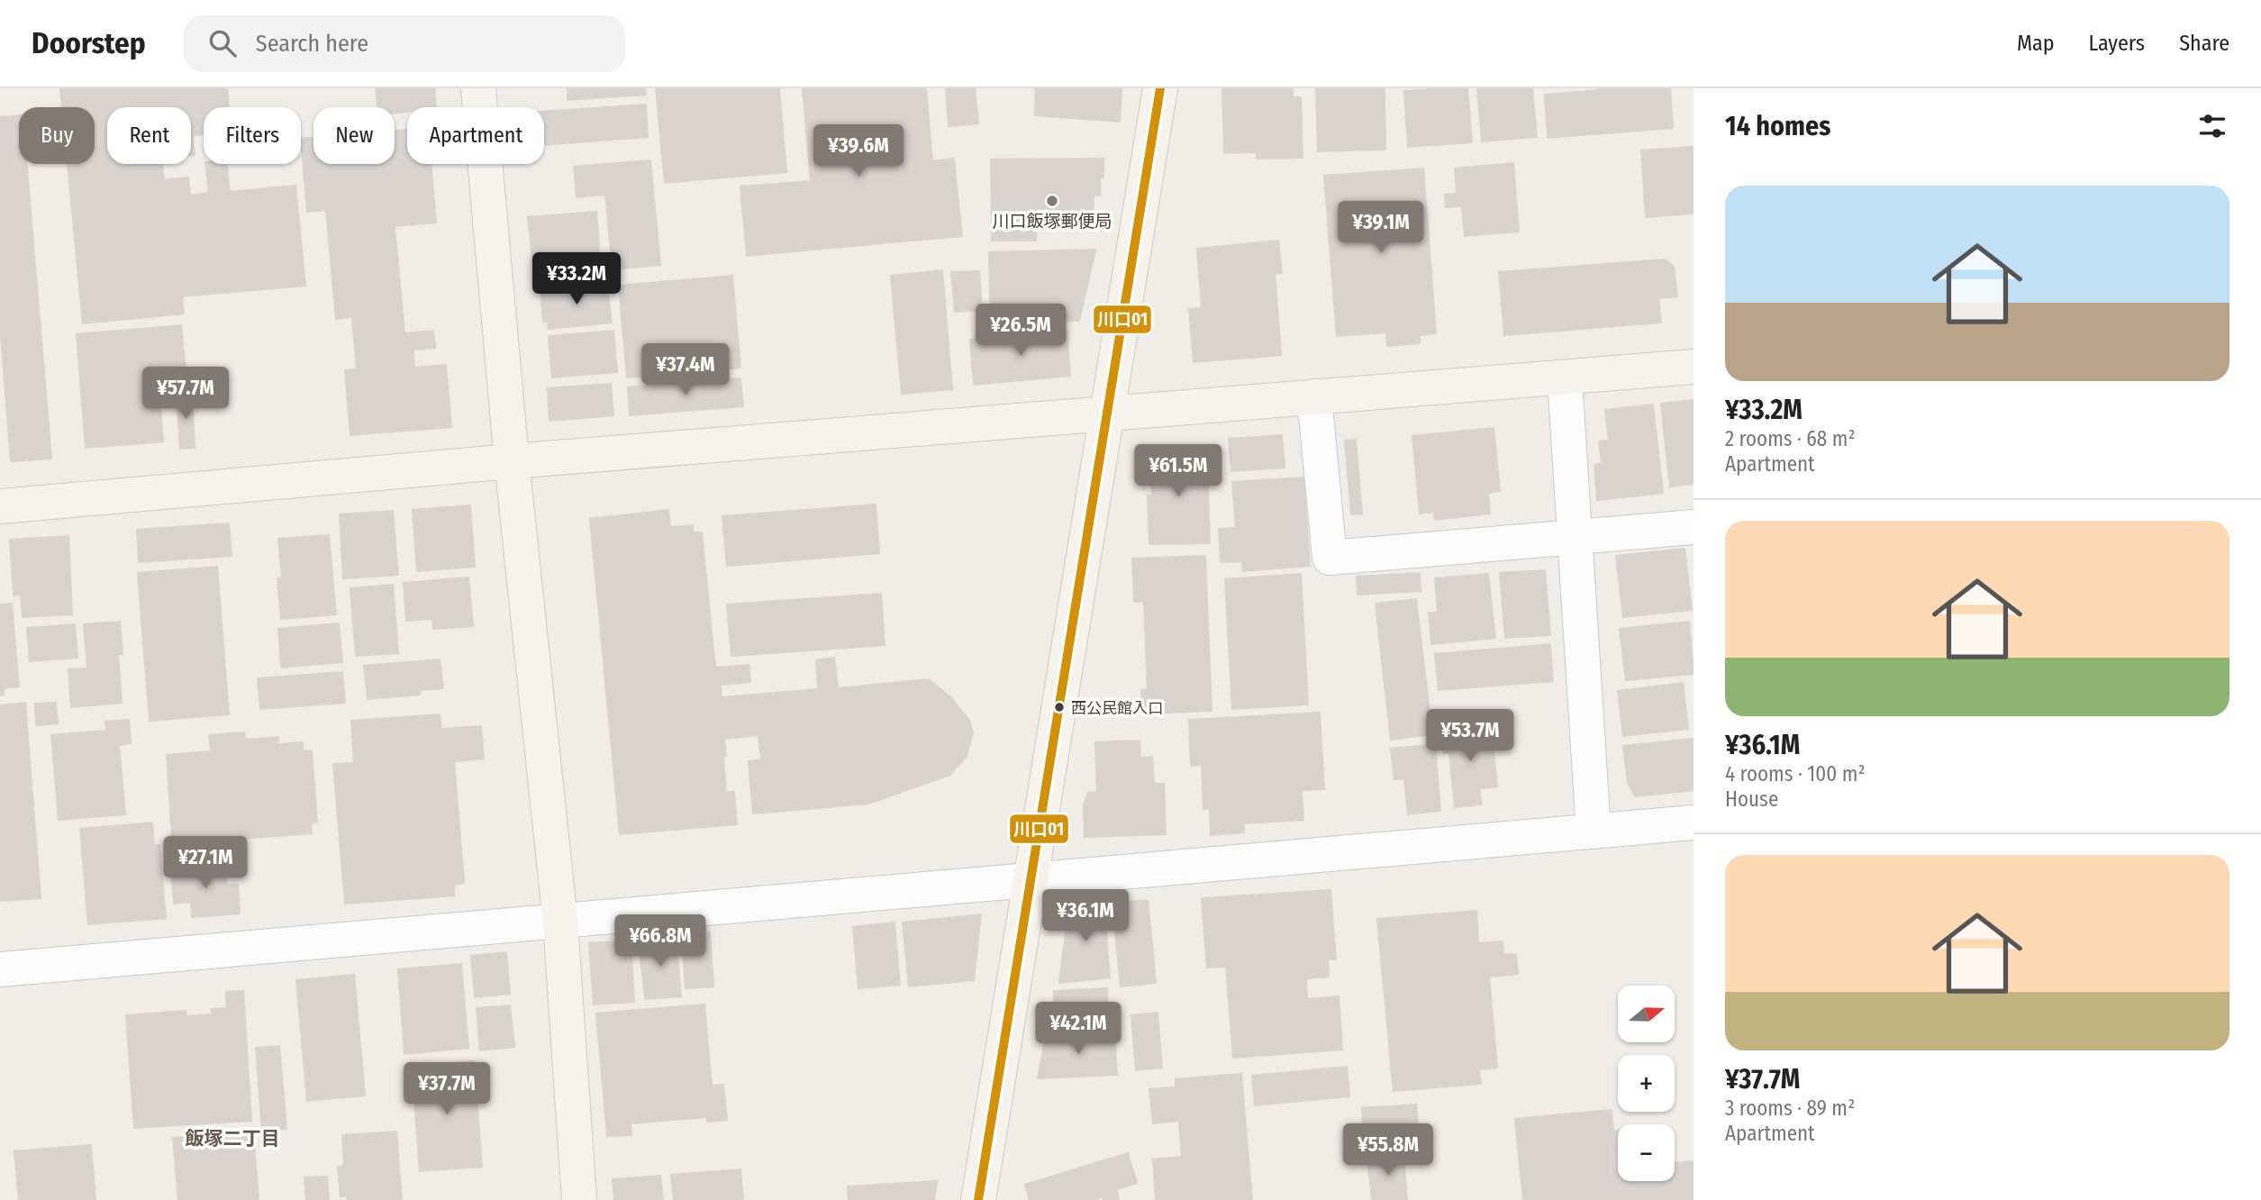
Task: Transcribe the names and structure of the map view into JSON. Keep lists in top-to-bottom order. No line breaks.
{"districts":["飯塚二丁目"],"places":["川口飯塚郵便局","西公民館入口"],"lines":["transit line 川口01"],"north":"right","page":{"header":"Doorstep","search":"Search here","nav":["Map","Layers","Share"],"heading":"14 homes","chip":["Buy","Rent","Filters","New","Apartment"],"price":["¥39.6M","¥39.1M","¥33.2M","¥26.5M","¥37.4M","¥57.7M","¥61.5M","¥53.7M","¥27.1M","¥36.1M","¥66.8M","¥42.1M","¥37.7M","¥55.8M"],"list":[{"name":"¥33.2M","note":"2 rooms · 68 m² · Apartment"},{"name":"¥36.1M","note":"4 rooms · 100 m² · House"},{"name":"¥37.7M","note":"3 rooms · 89 m² · Apartment"}],"map_buttons":["+","−"]}}
